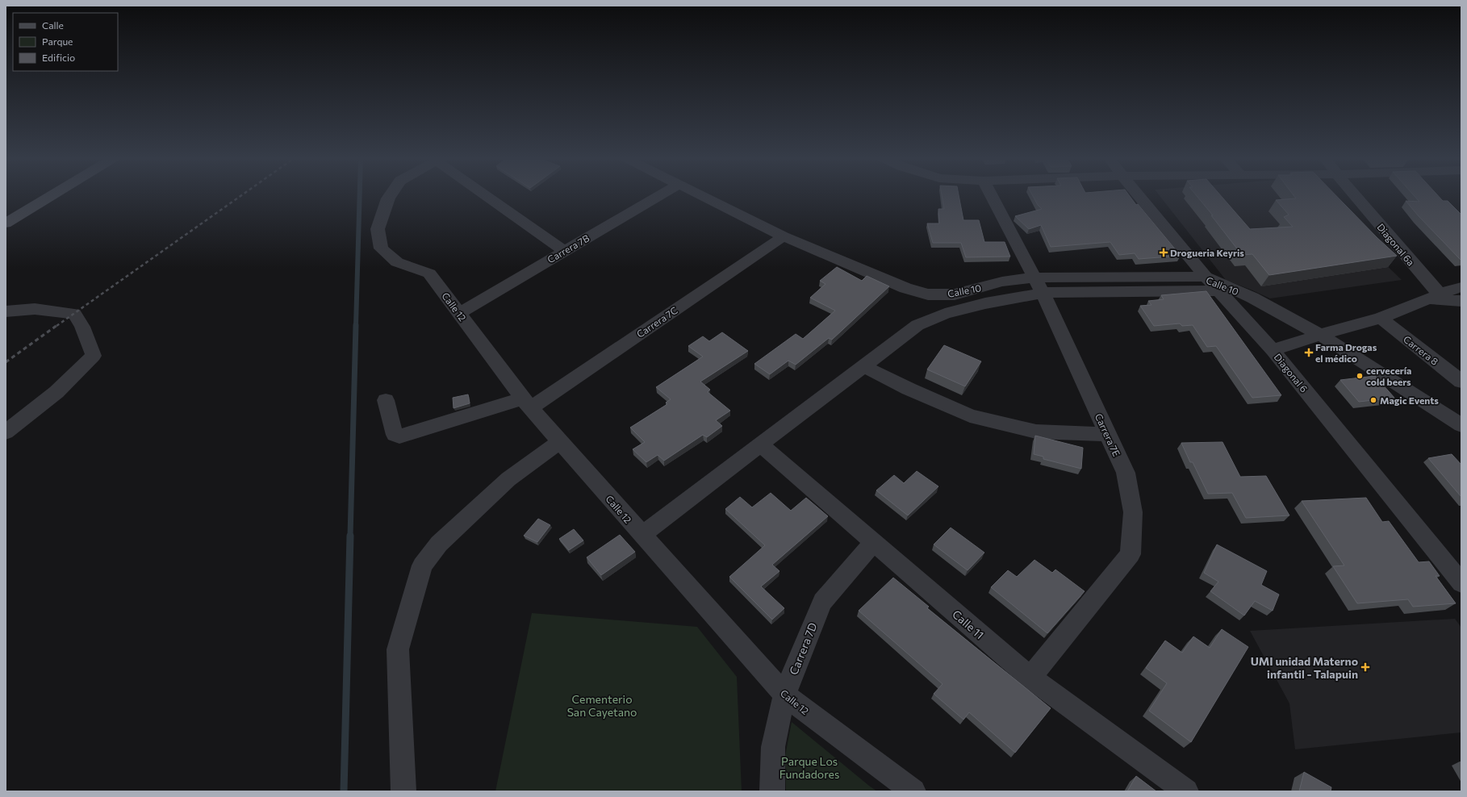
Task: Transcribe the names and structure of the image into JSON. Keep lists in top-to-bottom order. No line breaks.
{"streets":{"street":["Diagonal 6a","Carrera 7B","Calle 10","Calle 12","Carrera 7C","Carrera 8","Diagonal 6","Carrera 7E","Calle 11","Carrera 7D"]},"crossings":[["Carrera 7B","Calle 12"],["Calle 10","Carrera 7C"],["Calle 10","Diagonal 6"],["Calle 10","Carrera 7E"],["Calle 12","Carrera 7C"],["Calle 12","Carrera 7D"],["Carrera 7E","Calle 11"],["Calle 11","Carrera 7D"]],"parks":["Cementerio San Cayetano","Parque Los Fundadores"],"places":{"health":["Drogueria Keyris","Farma Drogas el médico","UMI unidad Materno infantil - Talapuin"],"other":["cervecería cold beers","Magic Events"]},"legend":["Calle","Parque","Edificio"]}
